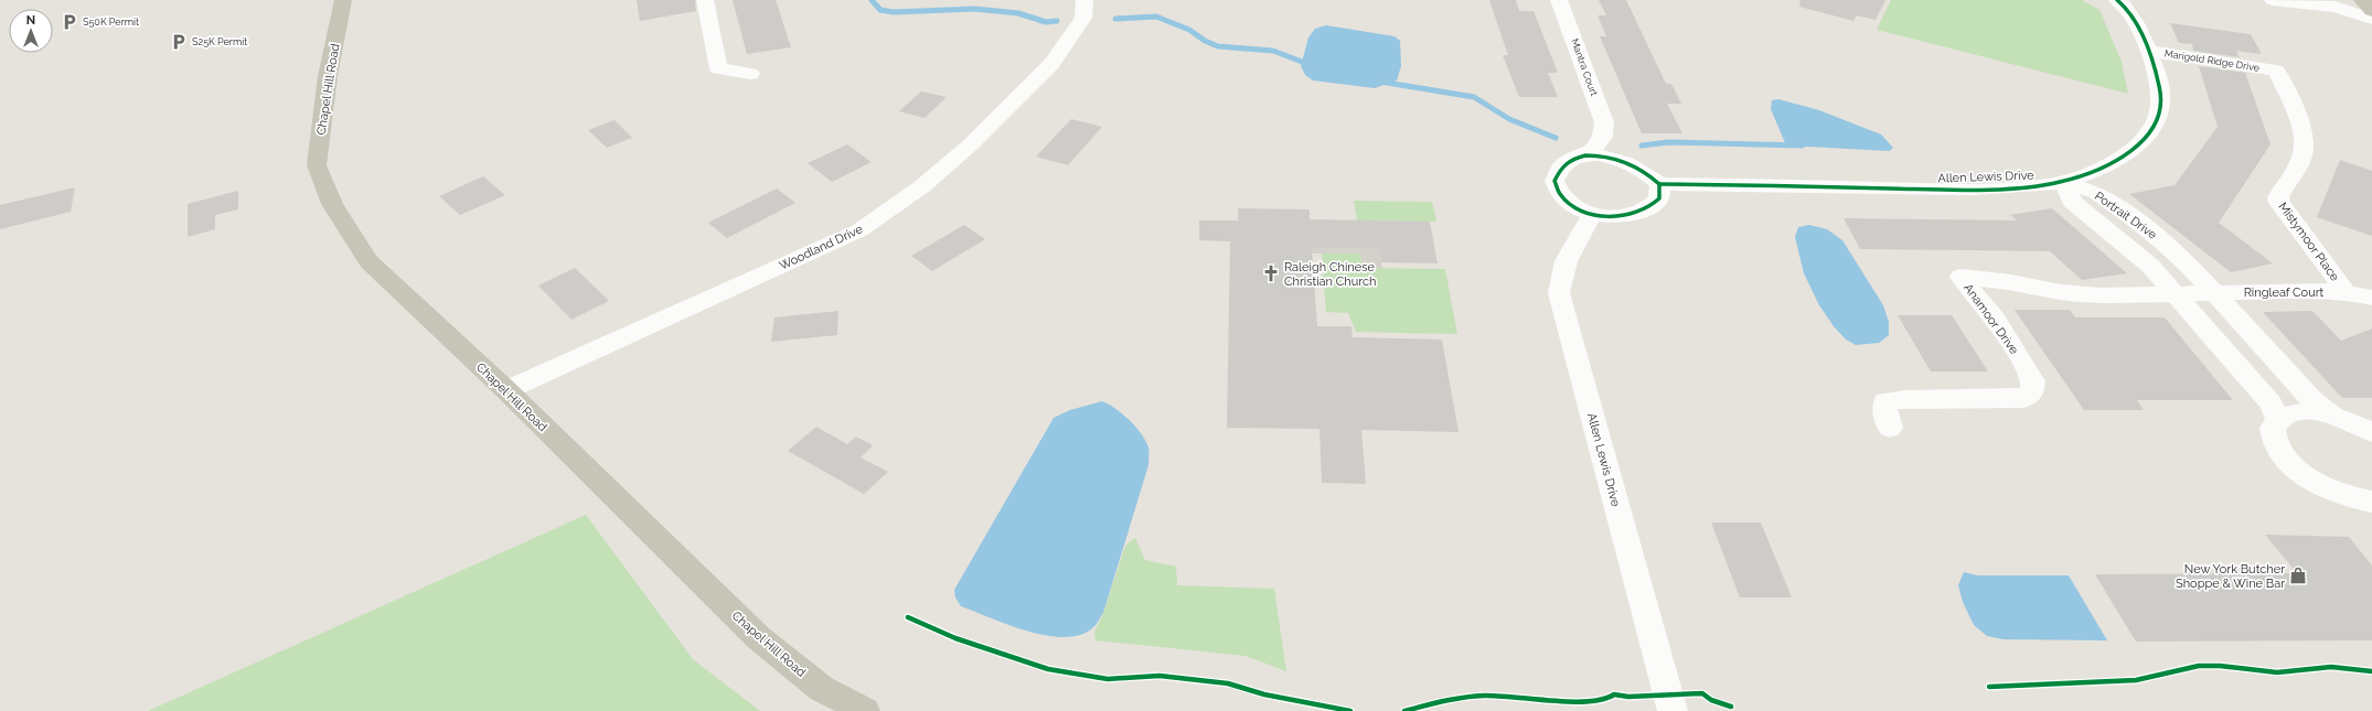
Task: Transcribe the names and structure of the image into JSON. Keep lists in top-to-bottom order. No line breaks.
{"streets":{"main road":["Chapel Hill Road"],"street":["Marigold Ridge Drive","Mantra Court","Allen Lewis Drive","Portrait Drive","Mistymoor Place","Woodland Drive","Ringleaf Court","Anamoor Drive"]},"crossings":[["Marigold Ridge Drive","Allen Lewis Drive"],["Marigold Ridge Drive","Mistymoor Place"],["Chapel Hill Road","Woodland Drive"],["Allen Lewis Drive","Portrait Drive"],["Portrait Drive","Ringleaf Court"],["Portrait Drive","Anamoor Drive"],["Mistymoor Place","Ringleaf Court"],["Ringleaf Court","Anamoor Drive"]],"places":{"parking":["S50K Permit","S25K Permit"],"church":["Raleigh Chinese Christian Church"],"shop":["New York Butcher Shoppe & Wine Bar"]},"north":"top"}
